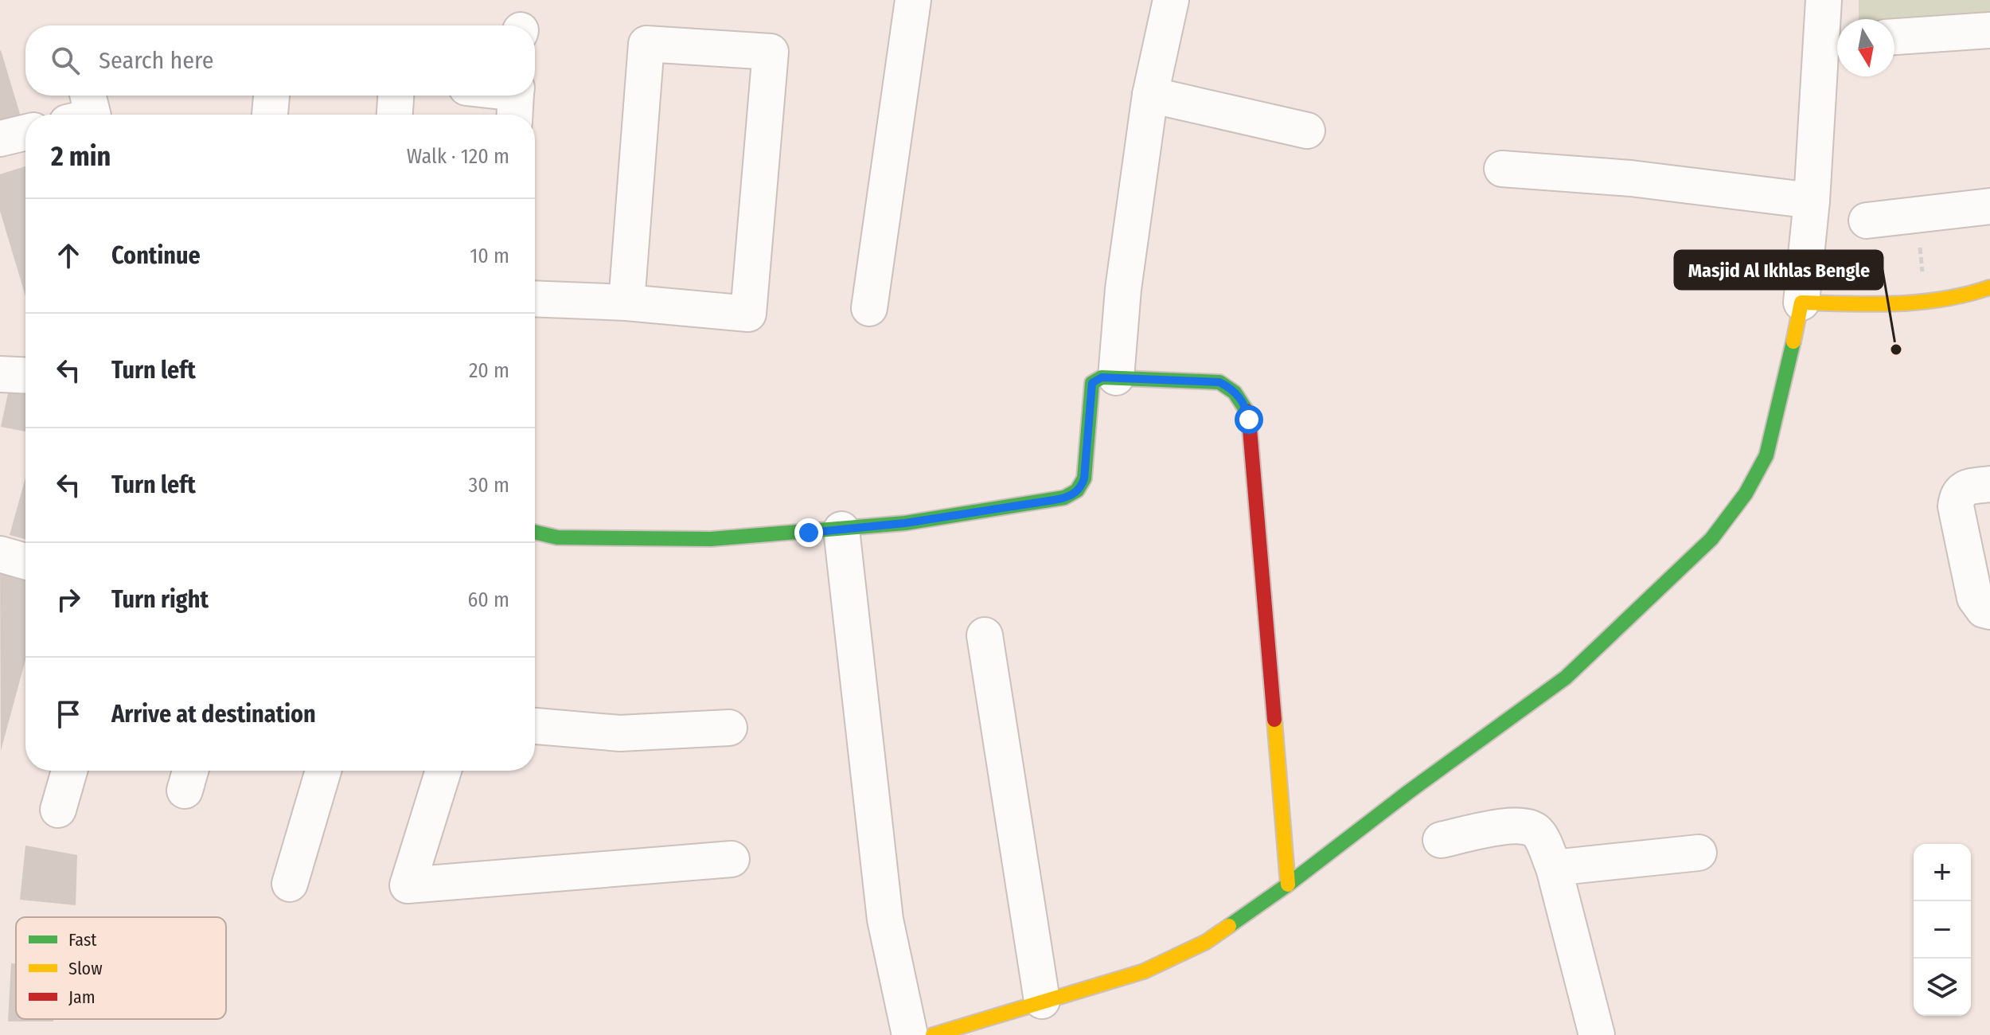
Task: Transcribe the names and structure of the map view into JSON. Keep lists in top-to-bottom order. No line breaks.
{"places":["Masjid Al Ikhlas Bengle"],"legend":["Fast","Slow","Jam"],"north":"bottom","page":{"search":"Search here","heading":["2 min","Walk · 120 m"],"list":[["Continue","10 m"],["Turn left","20 m"],["Turn left","30 m"],["Turn right","60 m"],"Arrive at destination"],"map_buttons":["+","−"]}}
